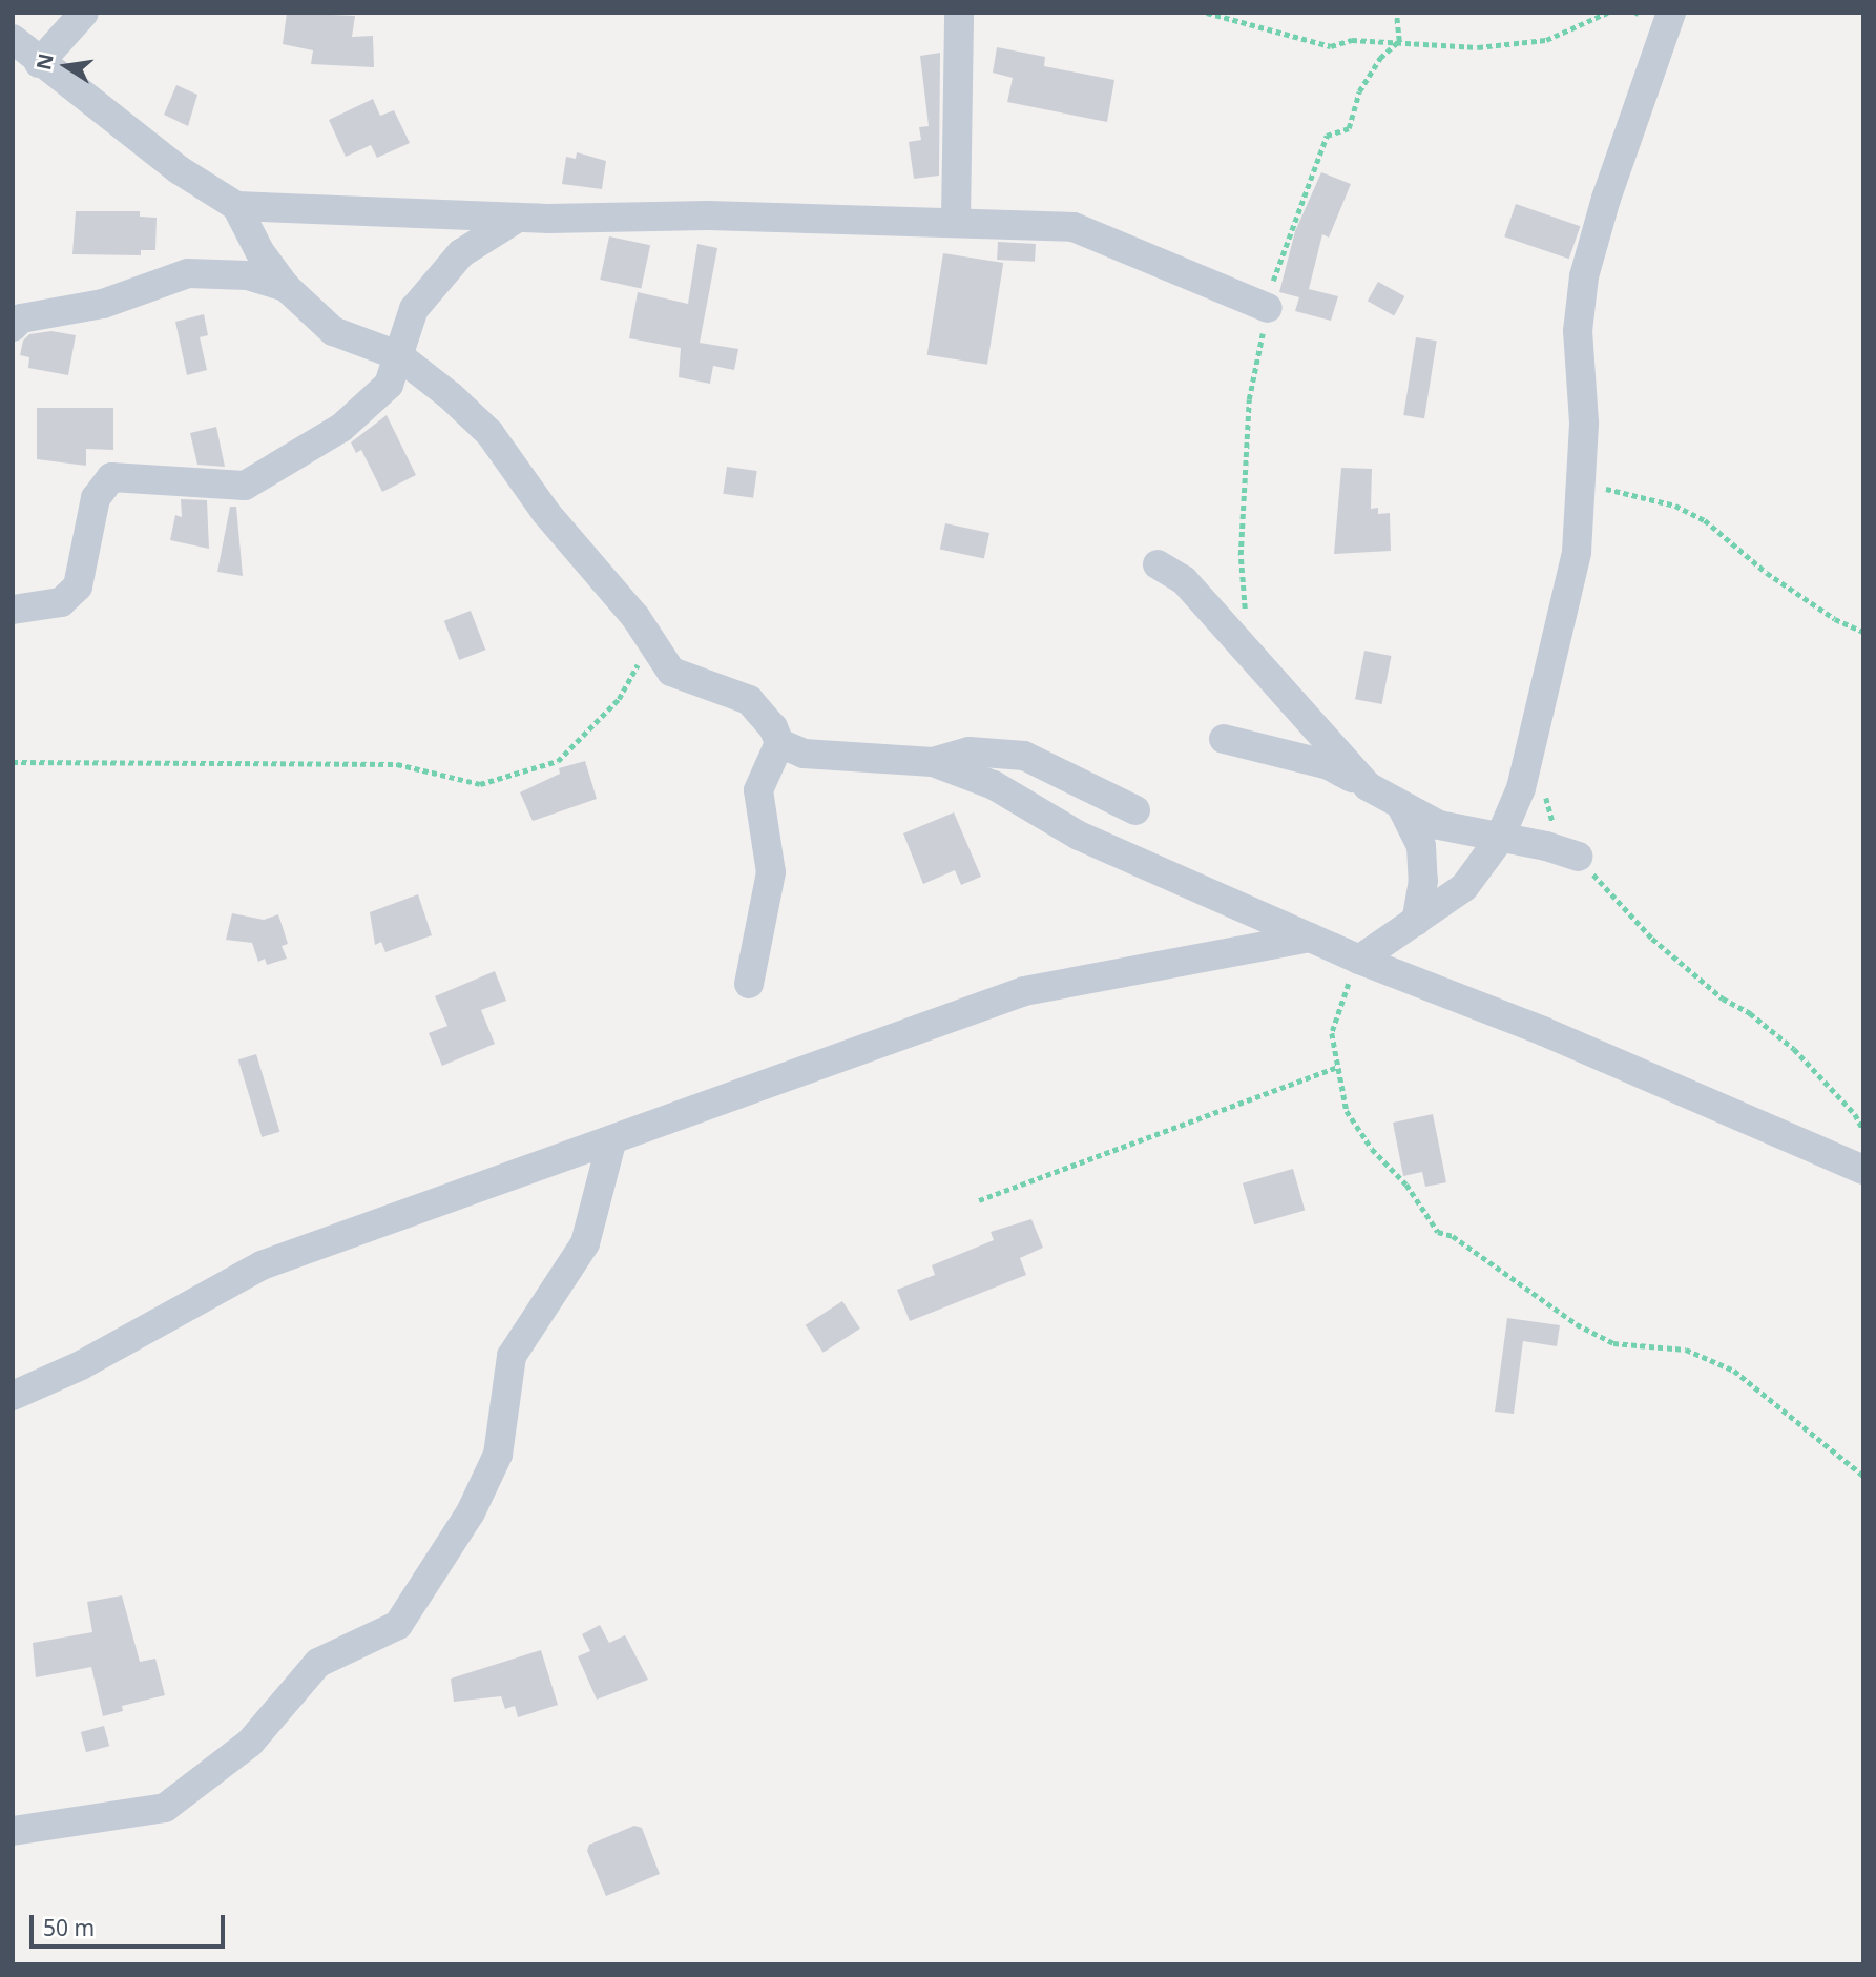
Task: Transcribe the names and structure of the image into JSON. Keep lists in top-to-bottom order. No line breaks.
{"scale_bar":"50 m","north":"left"}
